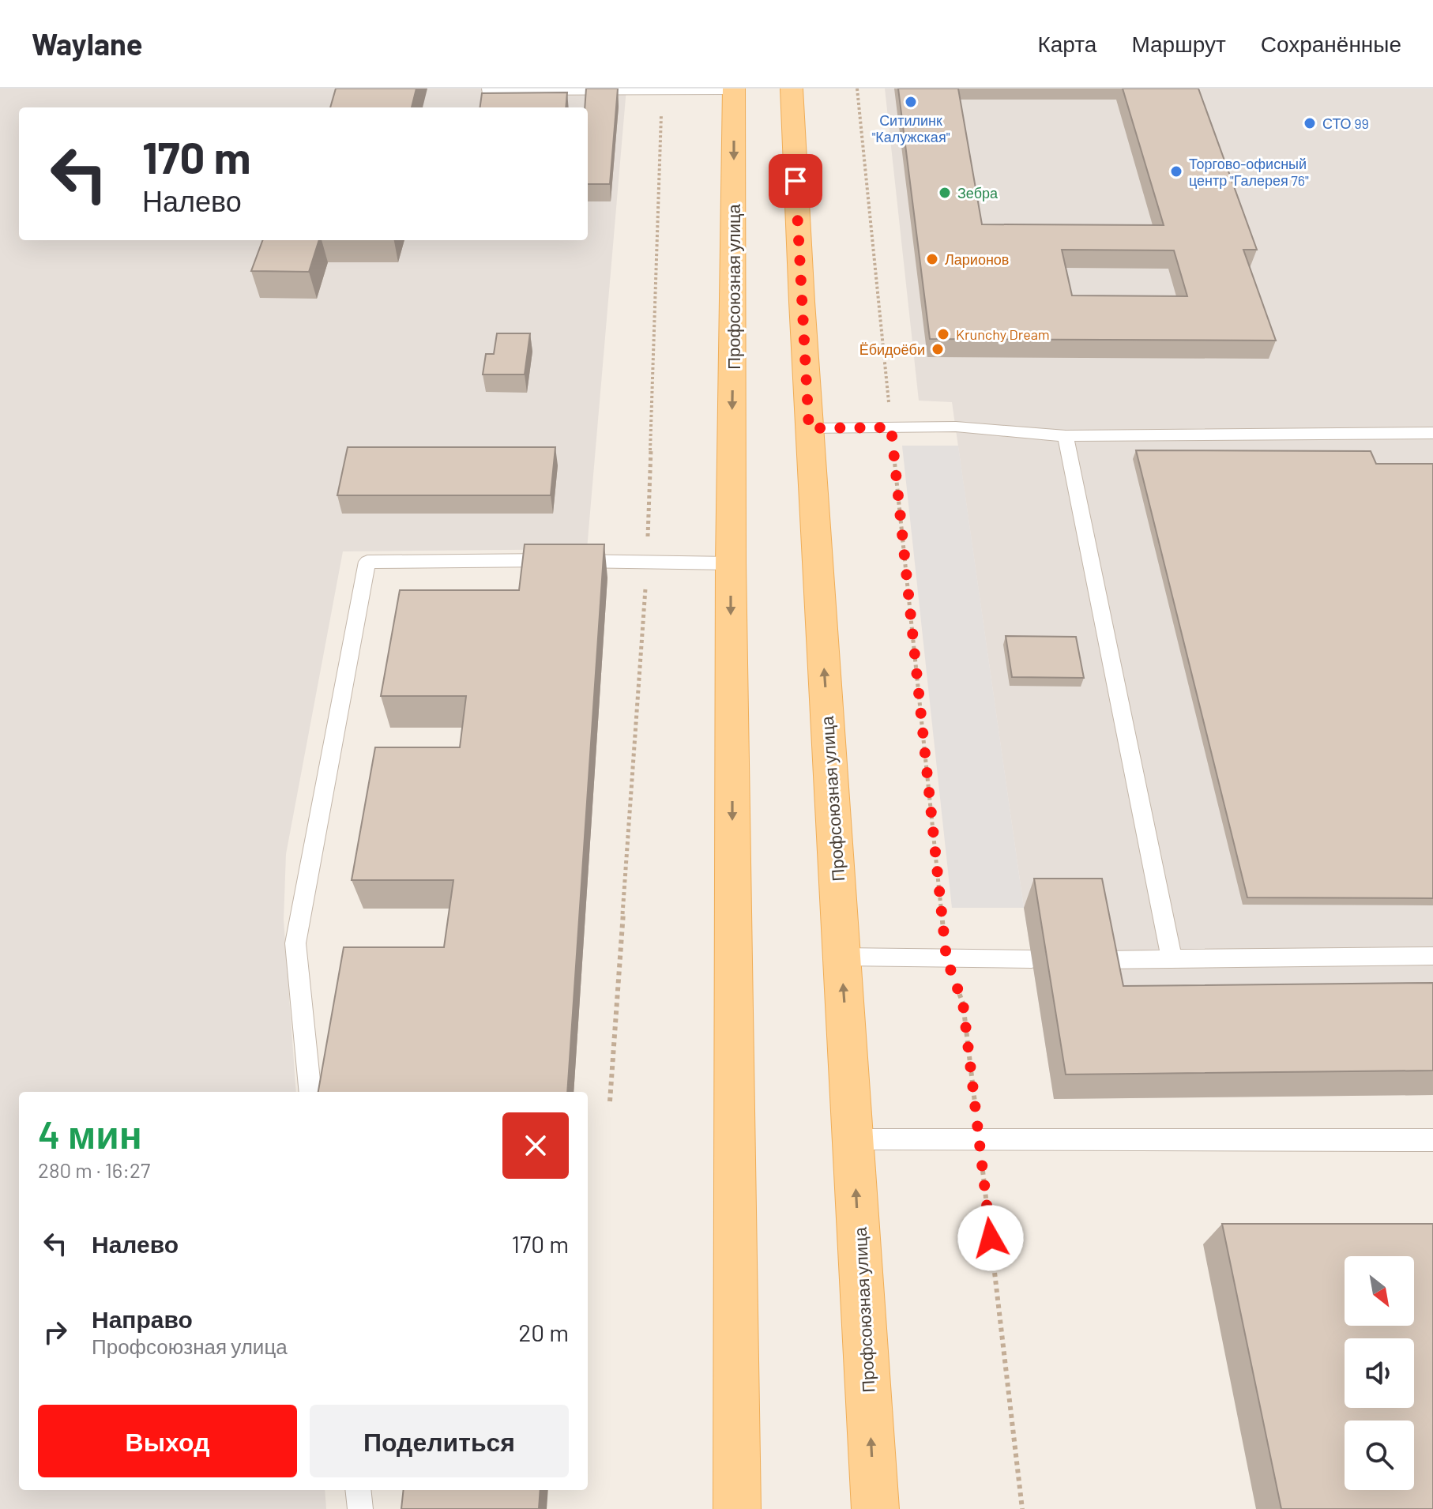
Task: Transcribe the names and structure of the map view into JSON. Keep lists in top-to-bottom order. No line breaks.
{"streets":{"main road":["Профсоюзная улица"]},"places":["Ситилинк \"Калужская\"","СТО 99","Торгово-офисный центр \"Галерея 76\"","Зебра","Ларионов","Krunchy Dream","Ёбидоёби"],"north":"bottom right","page":{"header":"Waylane","nav":["Карта","Маршрут","Сохранённые"],"turn":["170 m","Налево"],"heading":["4 мин","280 m · 16:27"],"list":[{"name":"Налево","value":"170 m"},{"name":"Направо","note":"Профсоюзная улица","value":"20 m"}],"buttons":["Выход","Поделиться"]}}
